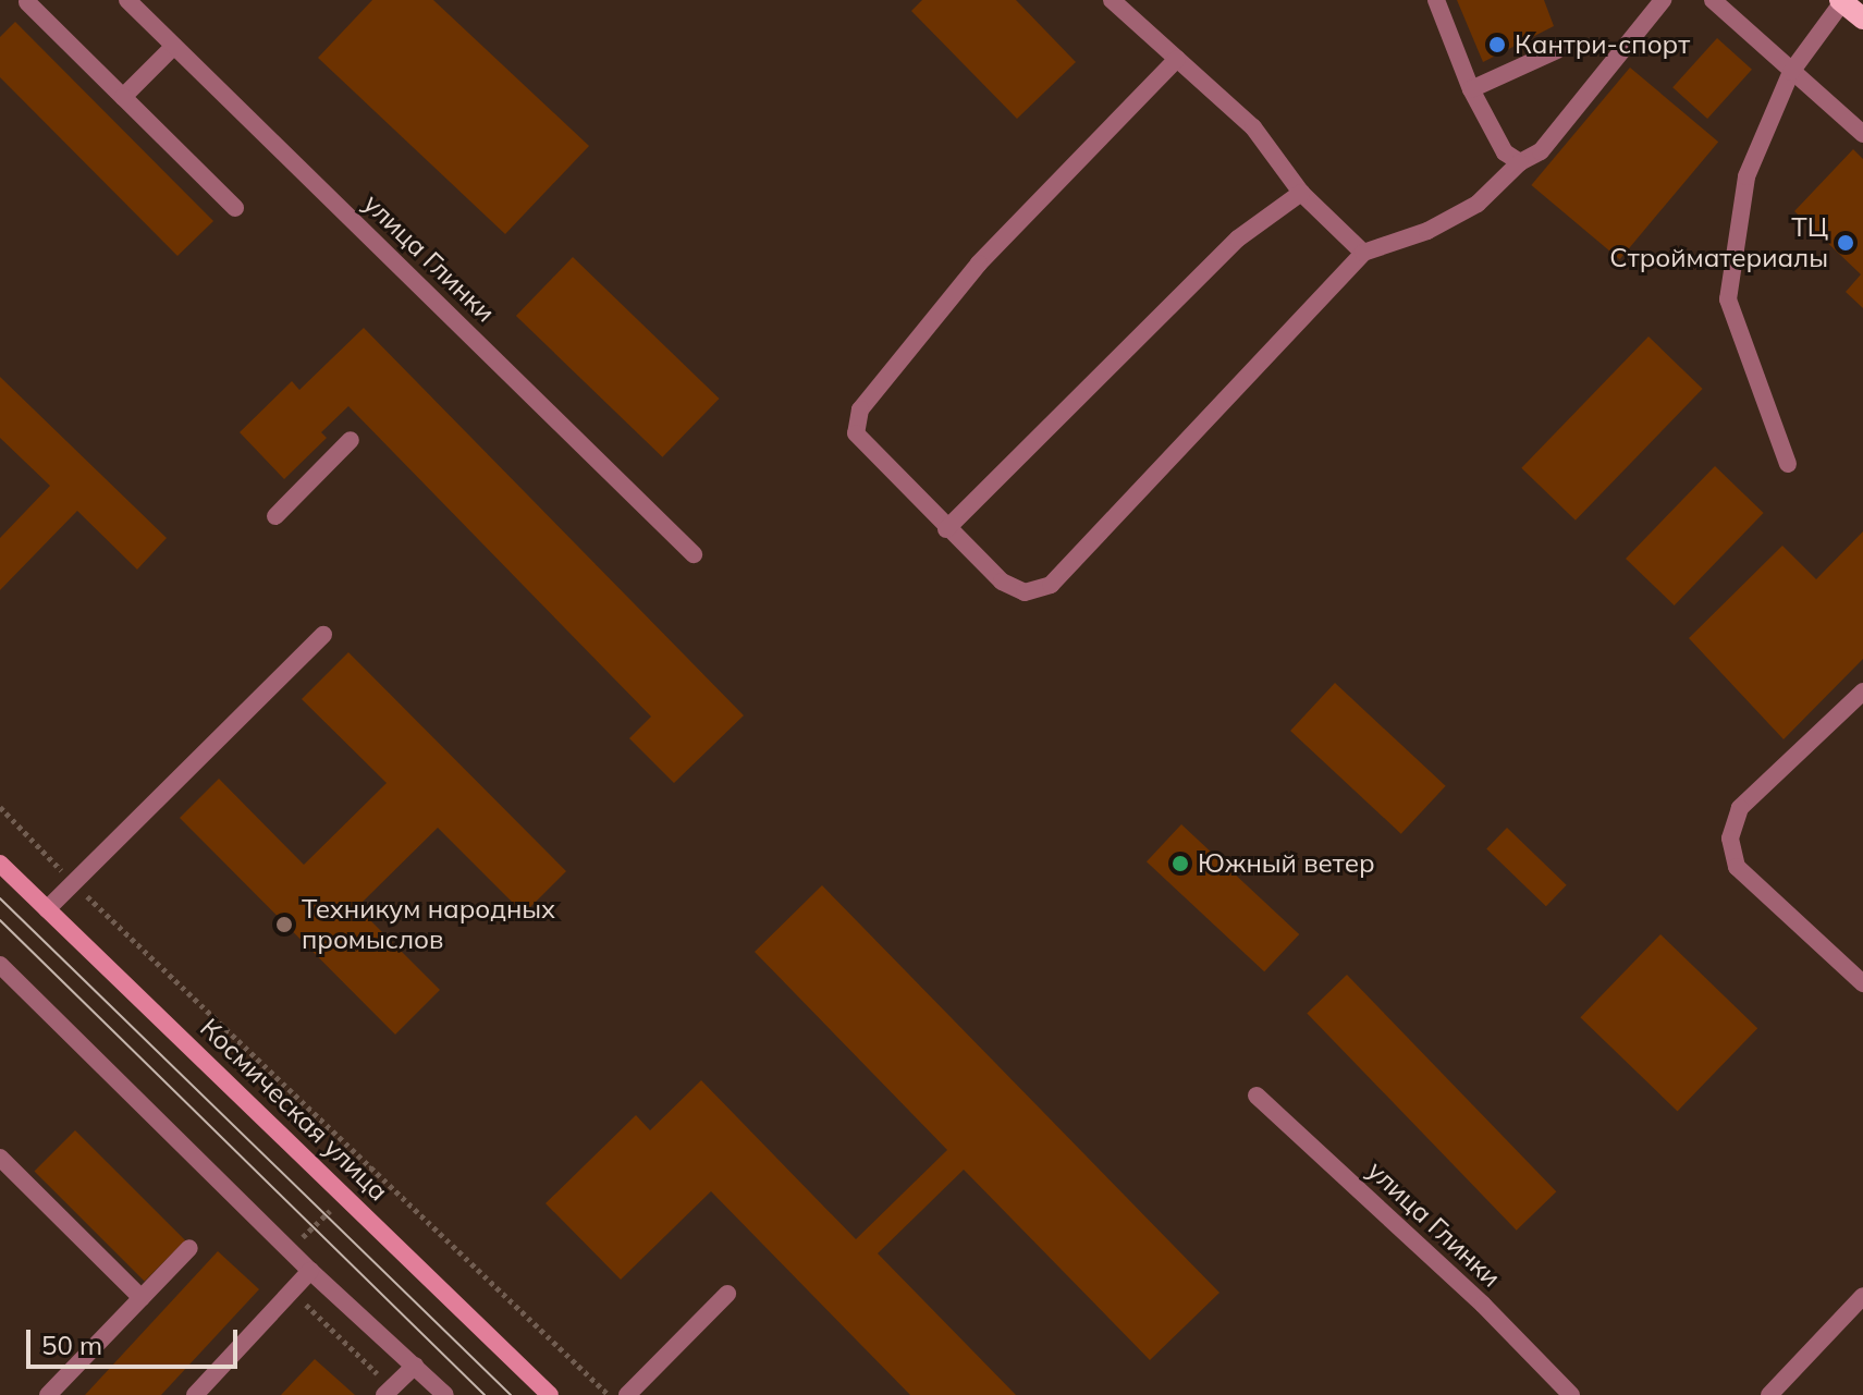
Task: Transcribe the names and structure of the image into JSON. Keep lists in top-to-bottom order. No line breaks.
{"streets":{"main road":["Космическая улица"],"street":["улица Глинки"]},"places":["Кантри-спорт","ТЦ Стройматериалы","Южный ветер","Техникум народных промыслов"],"scale_bar":"50 m"}
